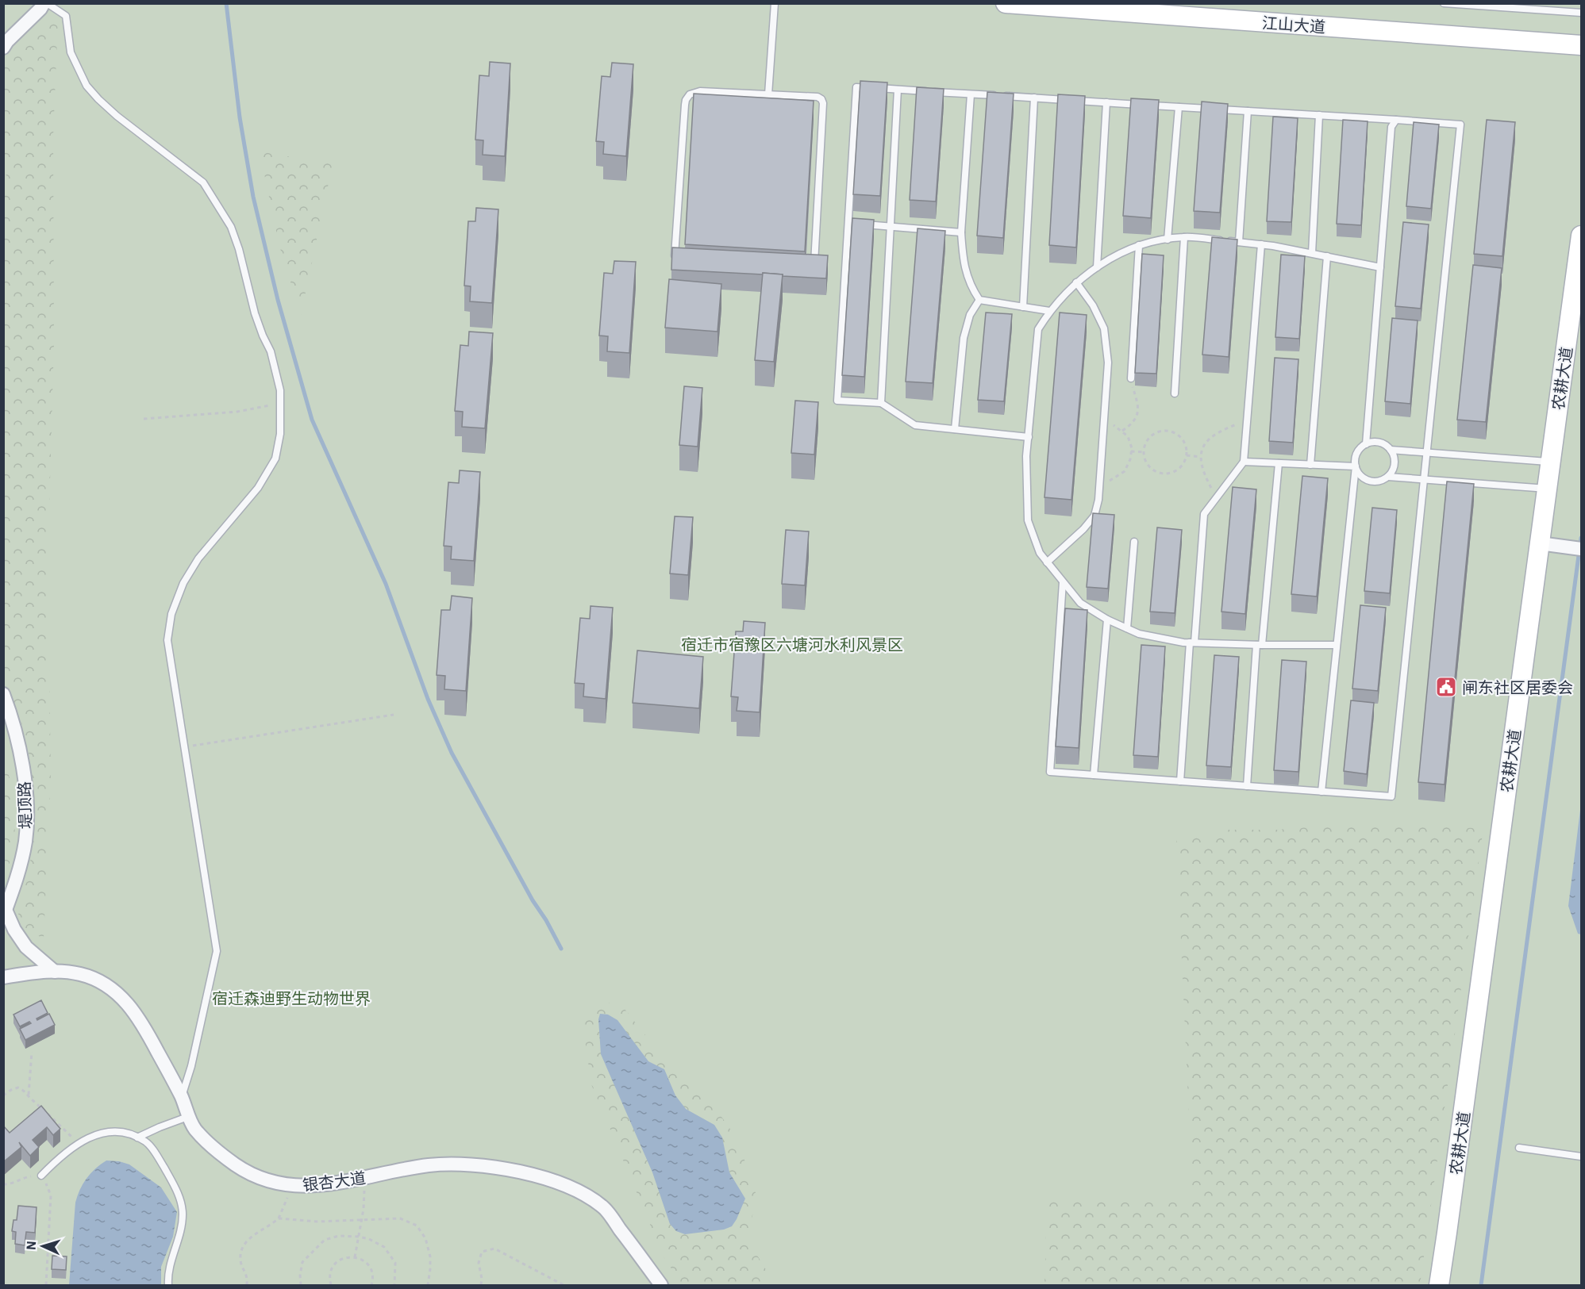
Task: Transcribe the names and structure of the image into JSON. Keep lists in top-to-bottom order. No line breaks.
{"streets":{"street":["江山大道","农耕大道","堤顶路","银杏大道"]},"parks":["宿迁市宿豫区六塘河水利风景区","宿迁森迪野生动物世界"],"places":{"public building":["闸东社区居委会"]},"north":"left"}
